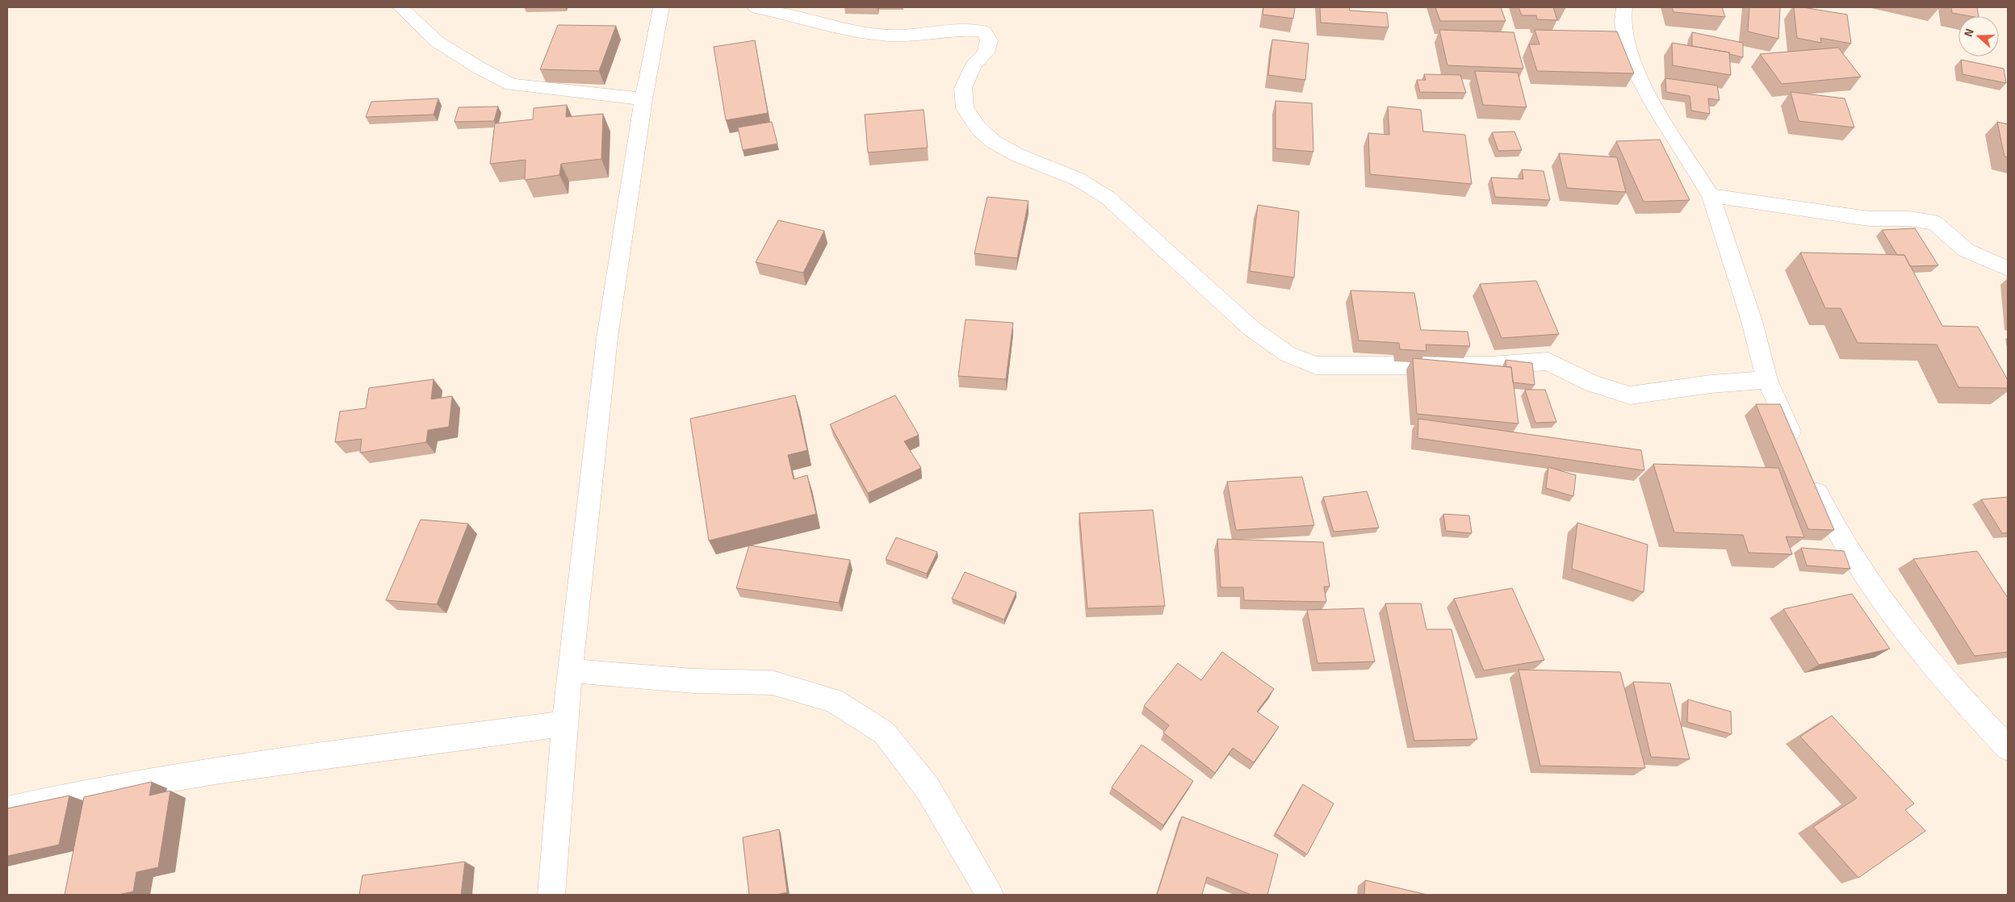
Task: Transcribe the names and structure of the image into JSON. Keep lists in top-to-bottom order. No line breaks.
{"north":"left"}
